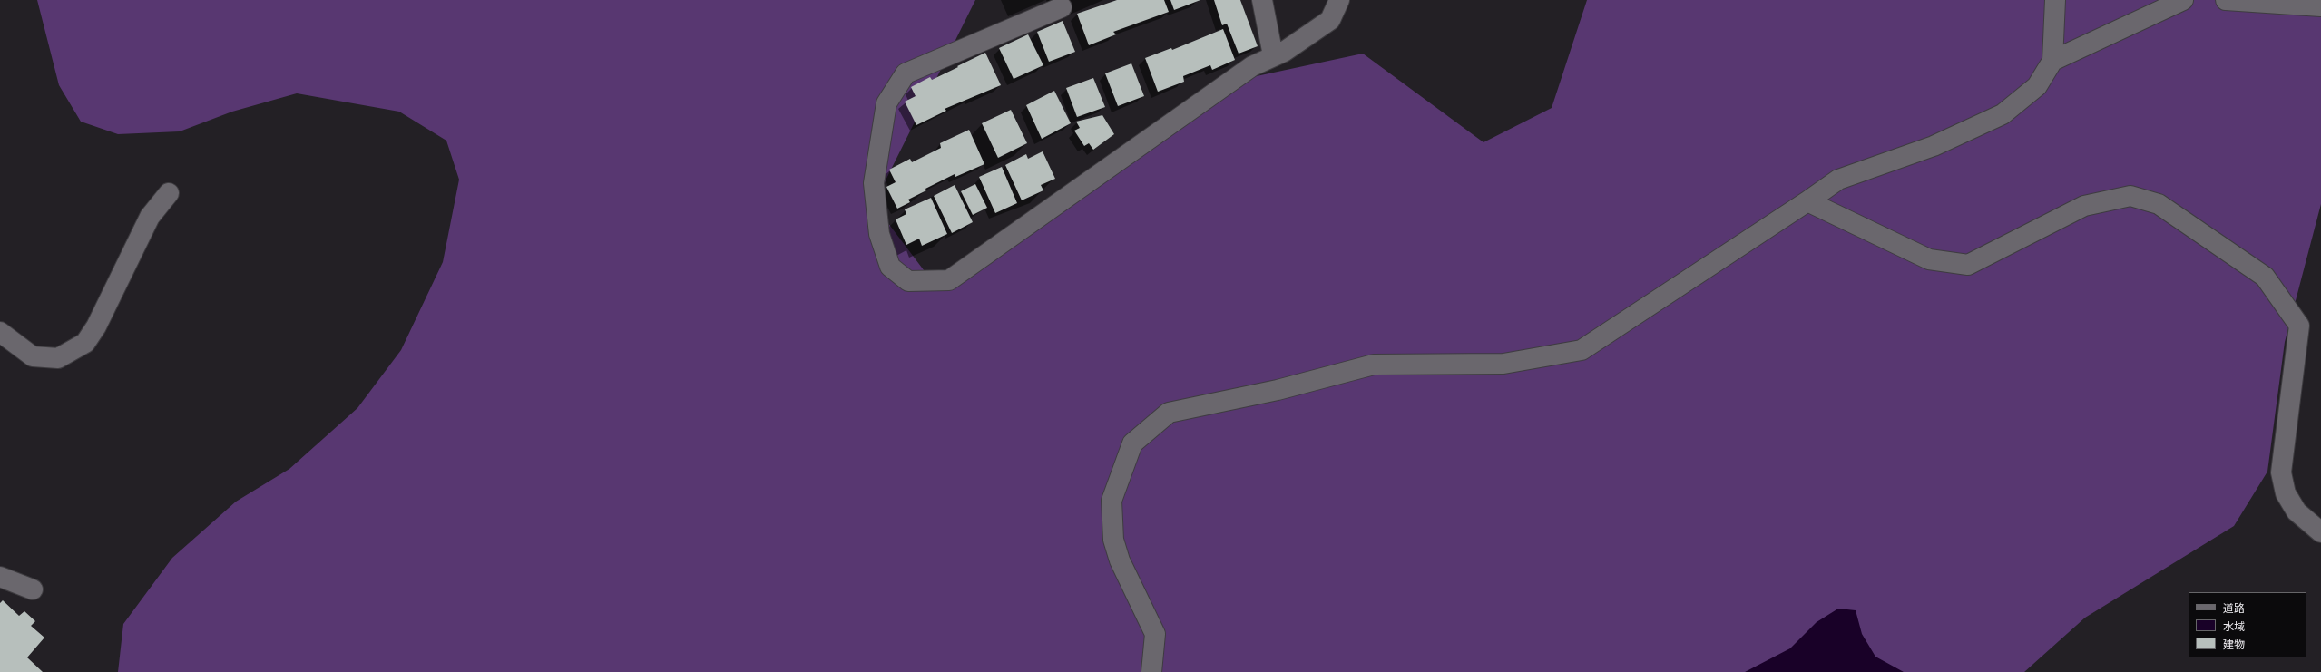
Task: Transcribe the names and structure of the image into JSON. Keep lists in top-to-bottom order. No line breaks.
{"legend":["道路","水域","建物"]}
